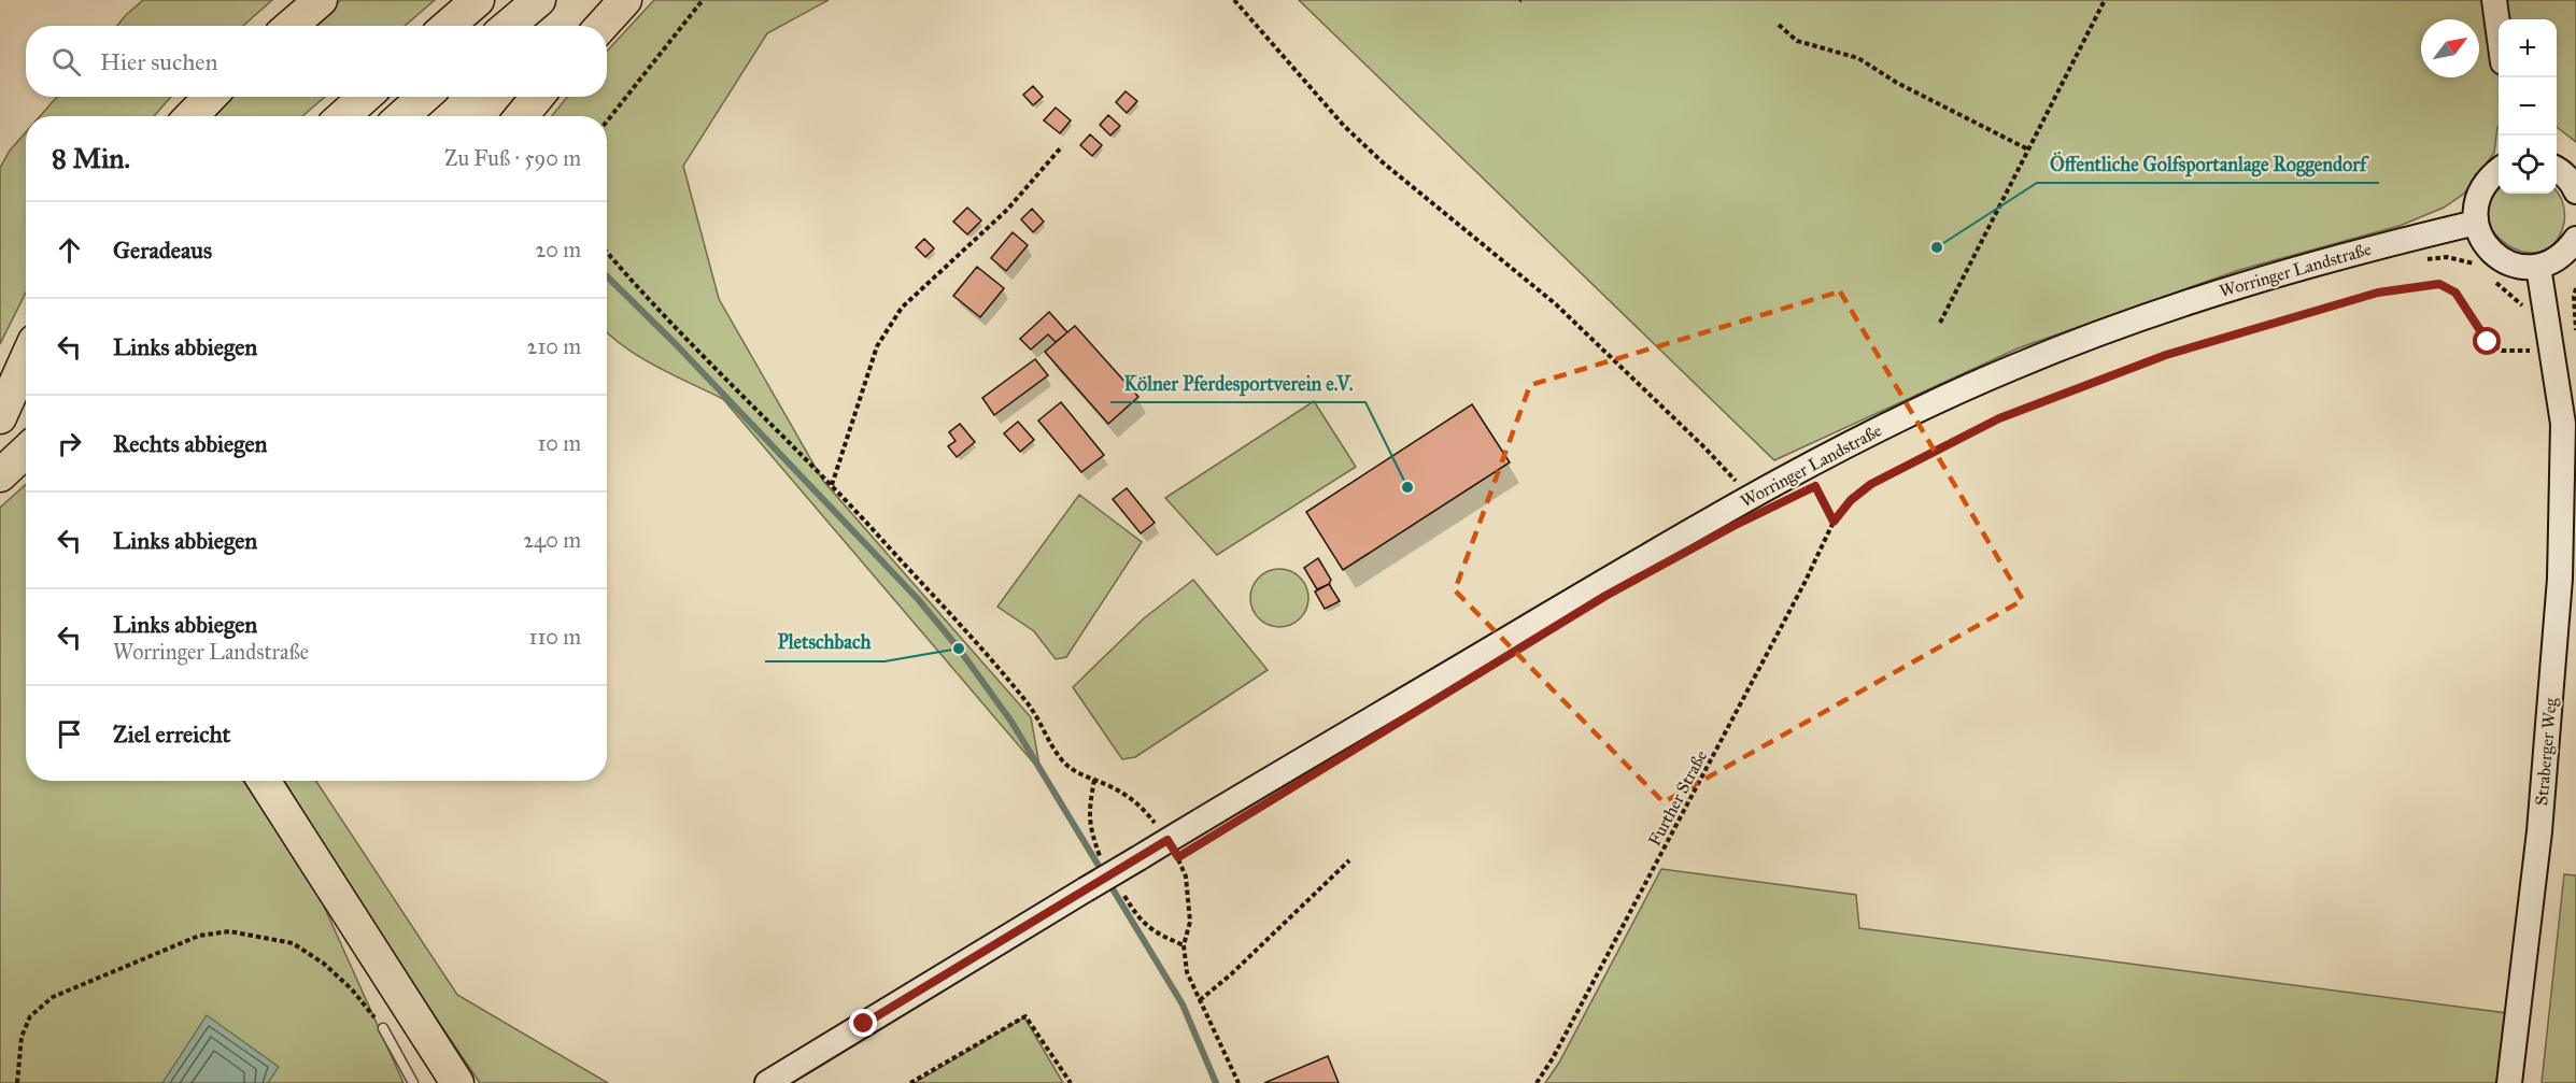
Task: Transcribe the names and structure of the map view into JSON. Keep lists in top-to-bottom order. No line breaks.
{"streets":{"main road":["Worringer Landstraße","Straberger Weg"],"path":["Further Straße"]},"crossings":[["Straberger Weg","Further Straße"]],"places":["Öffentliche Golfsportanlage Roggendorf","Kölner Pferdesportverein e.V.","Pletschbach"],"north":"top right","page":{"map_buttons":["+","−"],"search":"Hier suchen","heading":["8 Min.","Zu Fuß · 590 m"],"list":[["Geradeaus","20 m"],["Links abbiegen","210 m"],["Rechts abbiegen","10 m"],["Links abbiegen","240 m"],["Links abbiegen","Worringer Landstraße","110 m"],"Ziel erreicht"]}}
